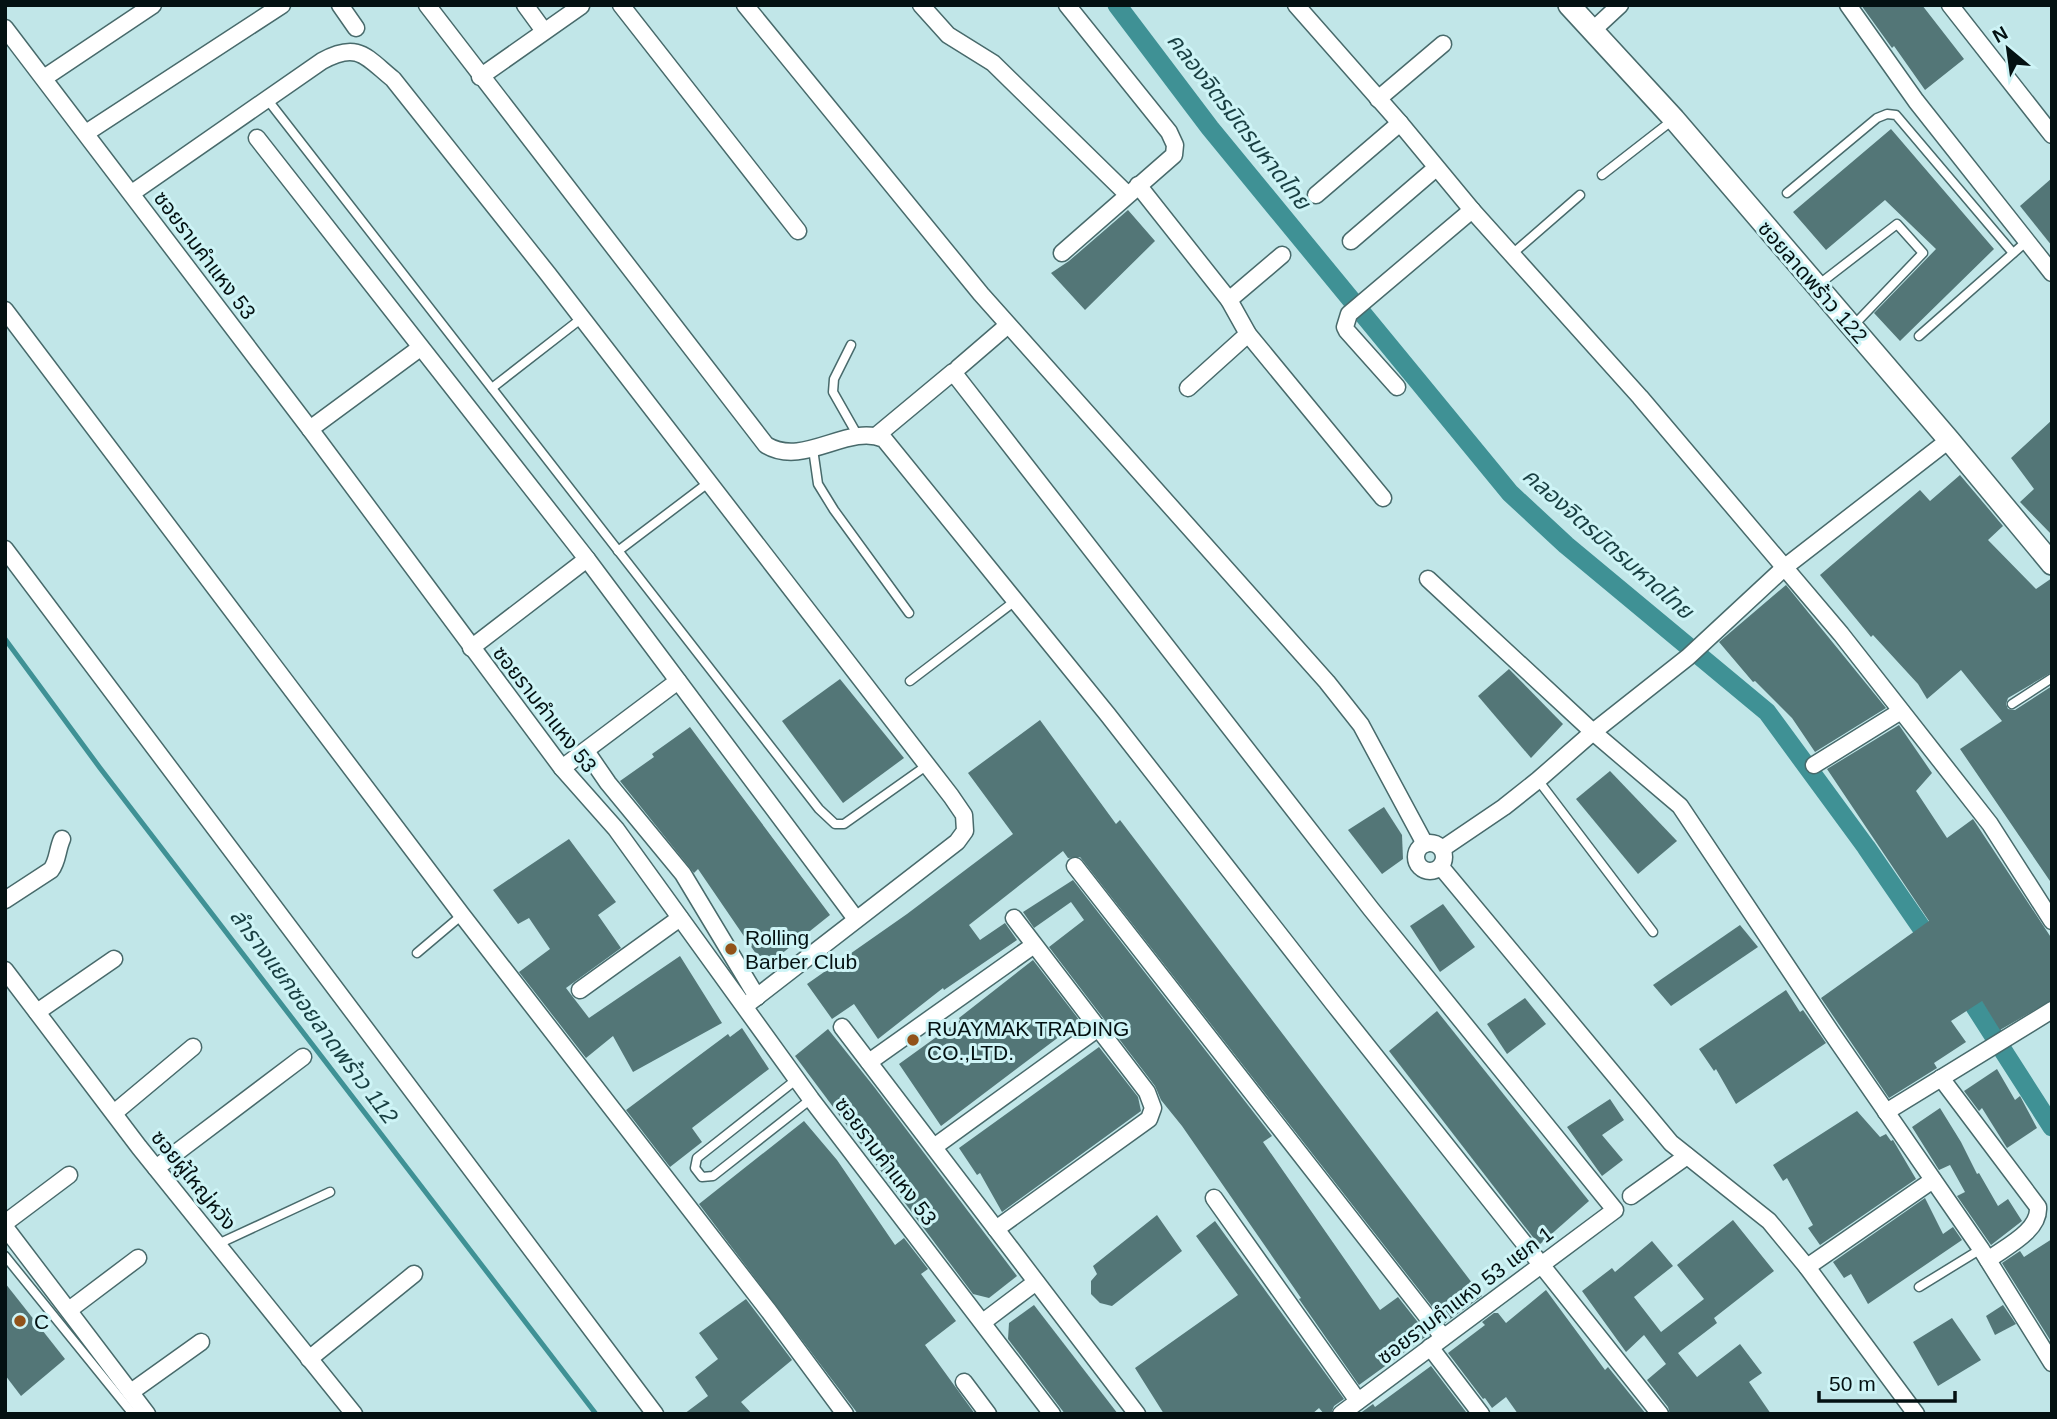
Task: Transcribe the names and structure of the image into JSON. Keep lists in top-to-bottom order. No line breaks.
{"streets":{"street":["ซอยรามคำแหง 53","ซอยลาดพร้าว 122","ซอยผู้ใหญ่หวัง","ซอยรามคำแหง 53 แยก 1"]},"water":["คลองจิตรมิตรมหาดไทย","ลำรางแยกซอยลาดพร้าว 112"],"places":["Rolling Barber Club","RUAYMAK TRADING CO.,LTD.","C"],"scale_bar":"50 m","north":"top left"}
